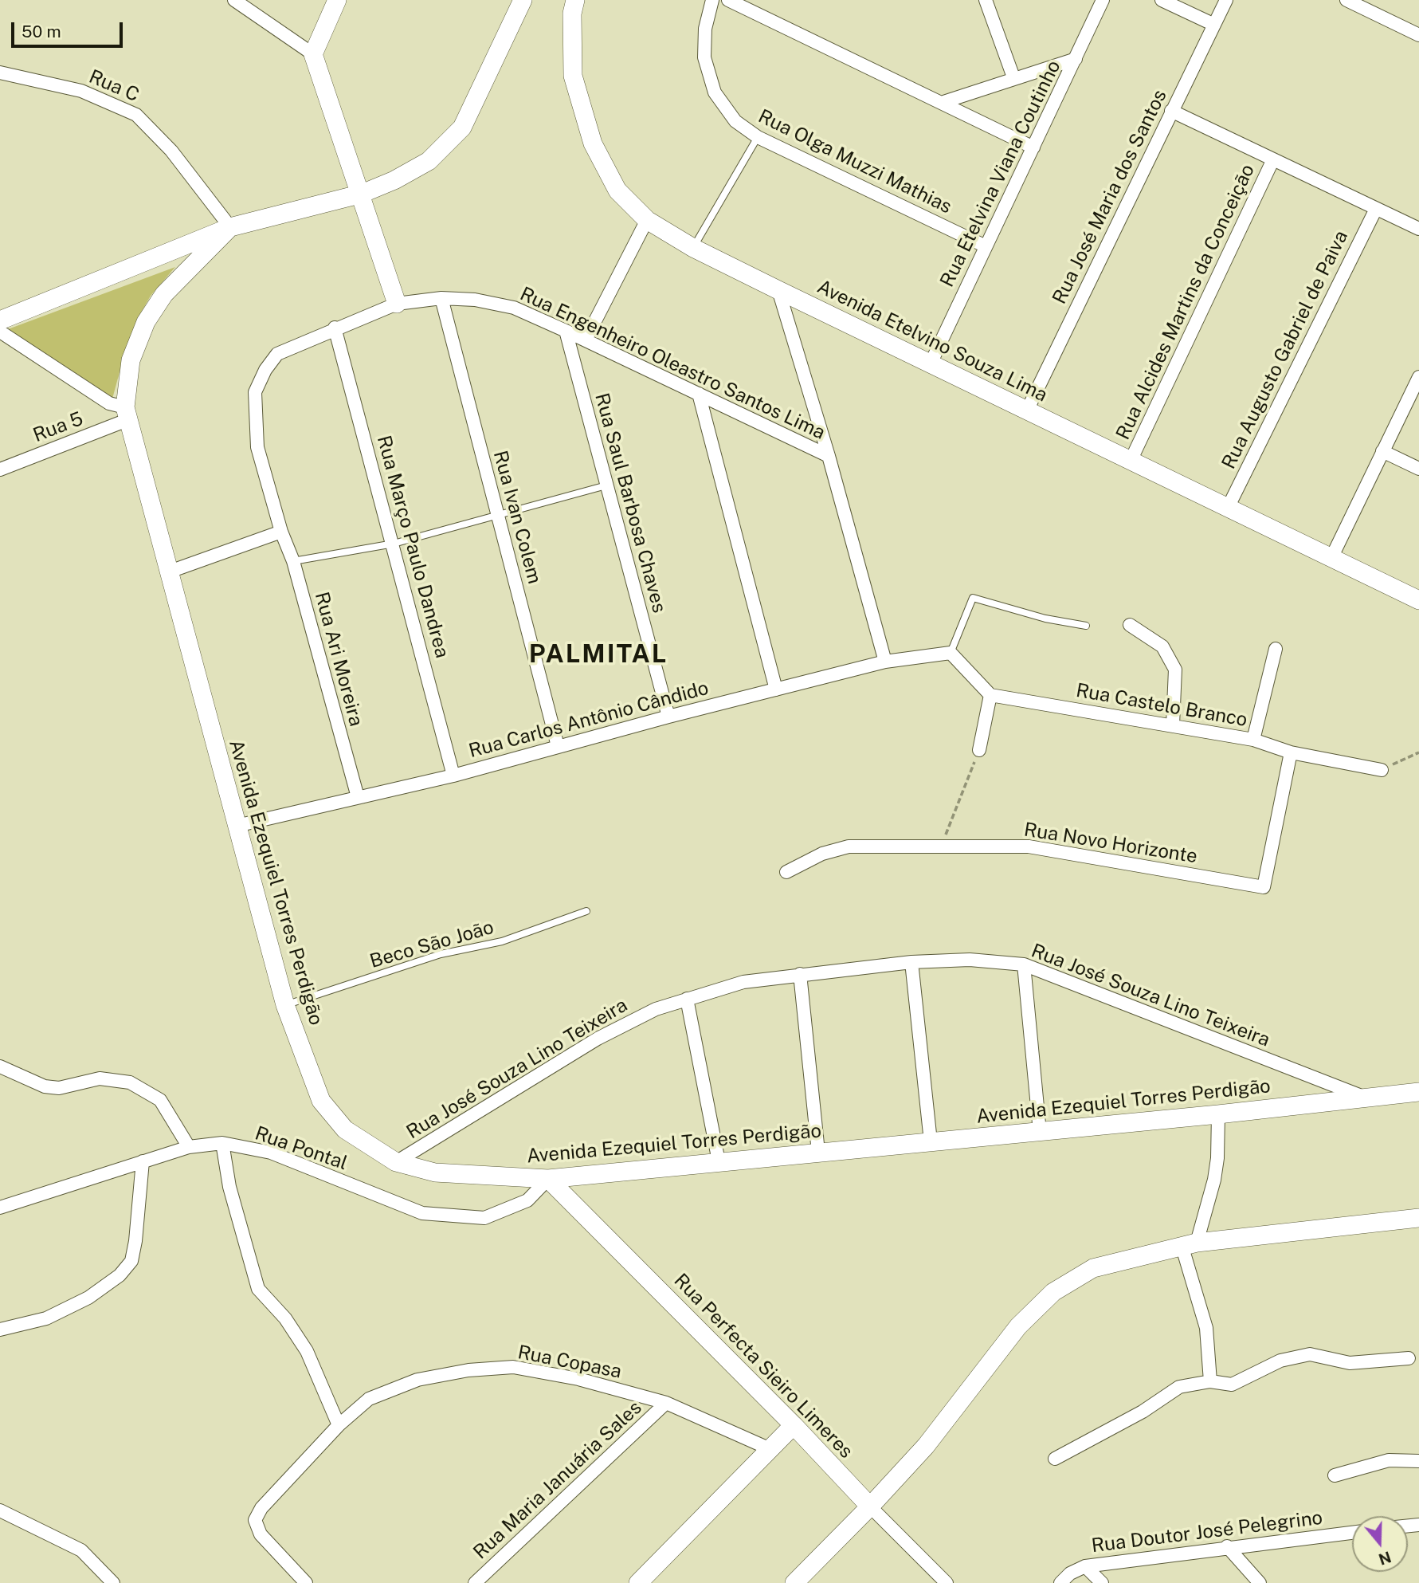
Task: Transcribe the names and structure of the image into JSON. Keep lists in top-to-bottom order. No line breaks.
{"streets":{"street":["Rua C","Rua Olga Muzzi Mathias","Rua Etelvina Viana Coutinho","Rua José Maria dos Santos","Rua Alcides Martins da Conceição","Avenida Etelvino Souza Lima","Rua Augusto Gabriel de Paiva","Rua Engenheiro Oleastro Santos Lima","Rua 5","Rua Saul Barbosa Chaves","Rua Ivan Colem","Rua Março Paulo Dandrea","Rua Ari Moreira","Rua Castelo Branco","Rua Carlos Antônio Cândido","Rua Novo Horizonte","Avenida Ezequiel Torres Perdigão","Rua José Souza Lino Teixeira","Rua Pontal","Rua Copasa","Rua Perfecta Sieiro Limeres","Rua Maria Januária Sales","Rua Doutor José Pelegrino"],"lane":["Beco São João"]},"crossings":[["Rua C","Avenida Ezequiel Torres Perdigão"],["Rua Olga Muzzi Mathias","Rua Etelvina Viana Coutinho"],["Rua Etelvina Viana Coutinho","Avenida Etelvino Souza Lima"],["Rua José Maria dos Santos","Avenida Etelvino Souza Lima"],["Rua Alcides Martins da Conceição","Avenida Etelvino Souza Lima"],["Avenida Etelvino Souza Lima","Rua Augusto Gabriel de Paiva"],["Rua Engenheiro Oleastro Santos Lima","Rua Saul Barbosa Chaves"],["Rua Engenheiro Oleastro Santos Lima","Rua Ivan Colem"],["Rua Engenheiro Oleastro Santos Lima","Rua Março Paulo Dandrea"],["Rua Engenheiro Oleastro Santos Lima","Rua Ari Moreira"],["Rua 5","Avenida Ezequiel Torres Perdigão"],["Rua Saul Barbosa Chaves","Rua Carlos Antônio Cândido"],["Rua Ivan Colem","Rua Carlos Antônio Cândido"],["Rua Março Paulo Dandrea","Rua Carlos Antônio Cândido"],["Rua Ari Moreira","Rua Carlos Antônio Cândido"],["Rua Castelo Branco","Rua Novo Horizonte"],["Rua Carlos Antônio Cândido","Avenida Ezequiel Torres Perdigão"],["Avenida Ezequiel Torres Perdigão","Beco São João"],["Avenida Ezequiel Torres Perdigão","Rua José Souza Lino Teixeira"],["Avenida Ezequiel Torres Perdigão","Rua Pontal"],["Avenida Ezequiel Torres Perdigão","Rua Perfecta Sieiro Limeres"],["Rua Pontal","Rua Perfecta Sieiro Limeres"],["Rua Copasa","Rua Maria Januária Sales"]],"districts":["PALMITAL"],"scale_bar":"50 m","north":"bottom"}
